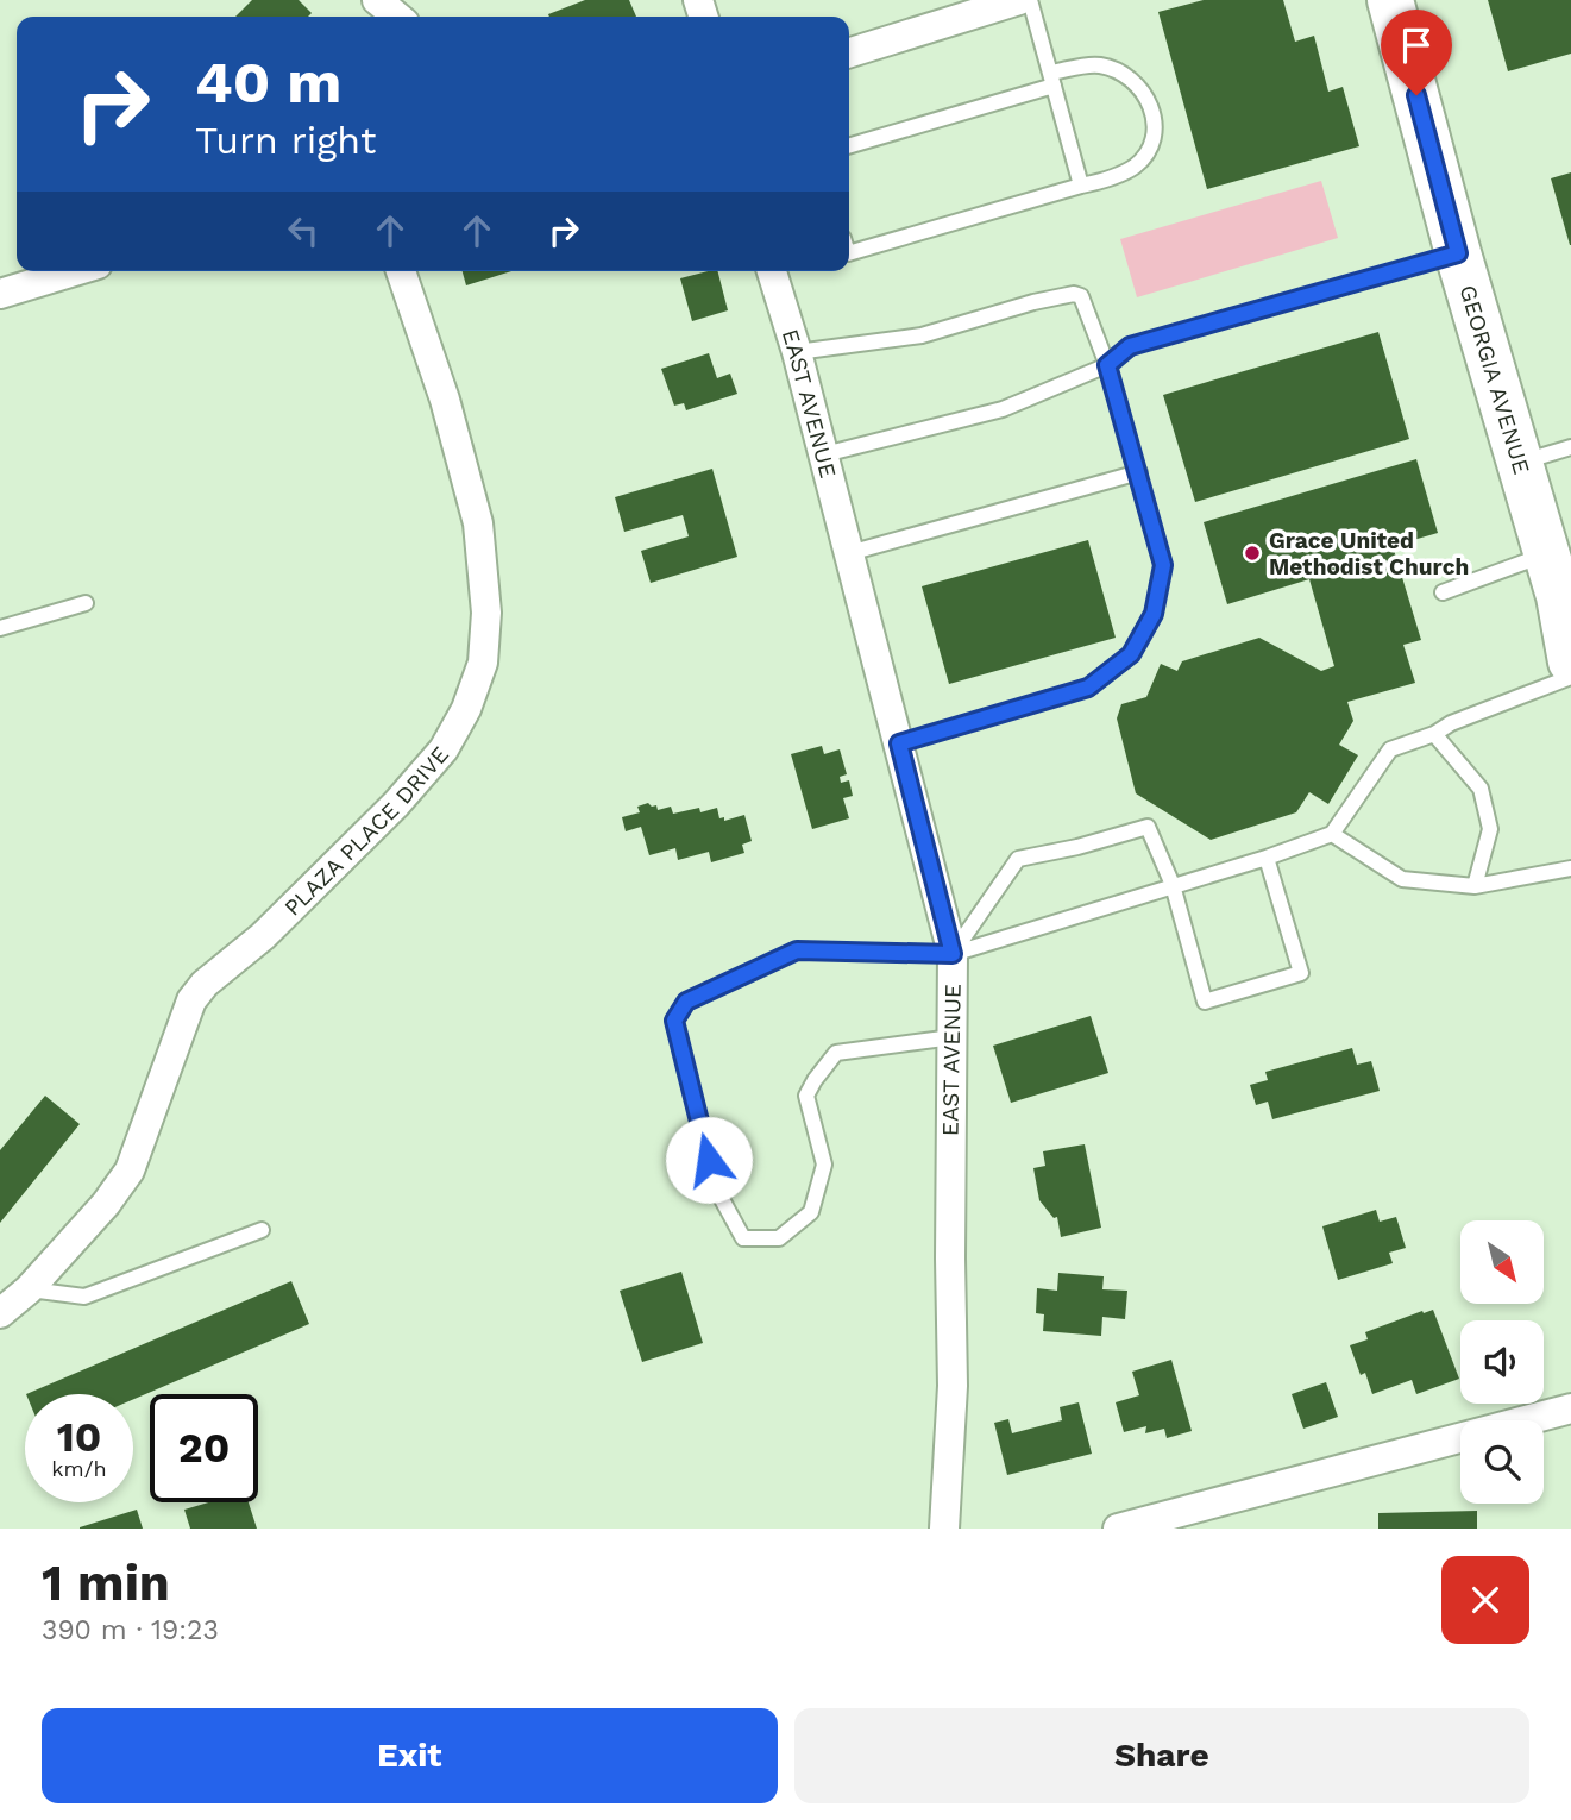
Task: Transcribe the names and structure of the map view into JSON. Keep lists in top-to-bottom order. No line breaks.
{"streets":{"main road":["GEORGIA AVENUE"],"street":["EAST AVENUE","PLAZA PLACE DRIVE"]},"places":["Grace United Methodist Church"],"north":"bottom right","page":{"turn":["40 m","Turn right"],"speed":"10 km/h","limit":"20","heading":["1 min","390 m · 19:23"],"buttons":["Exit","Share"]}}
